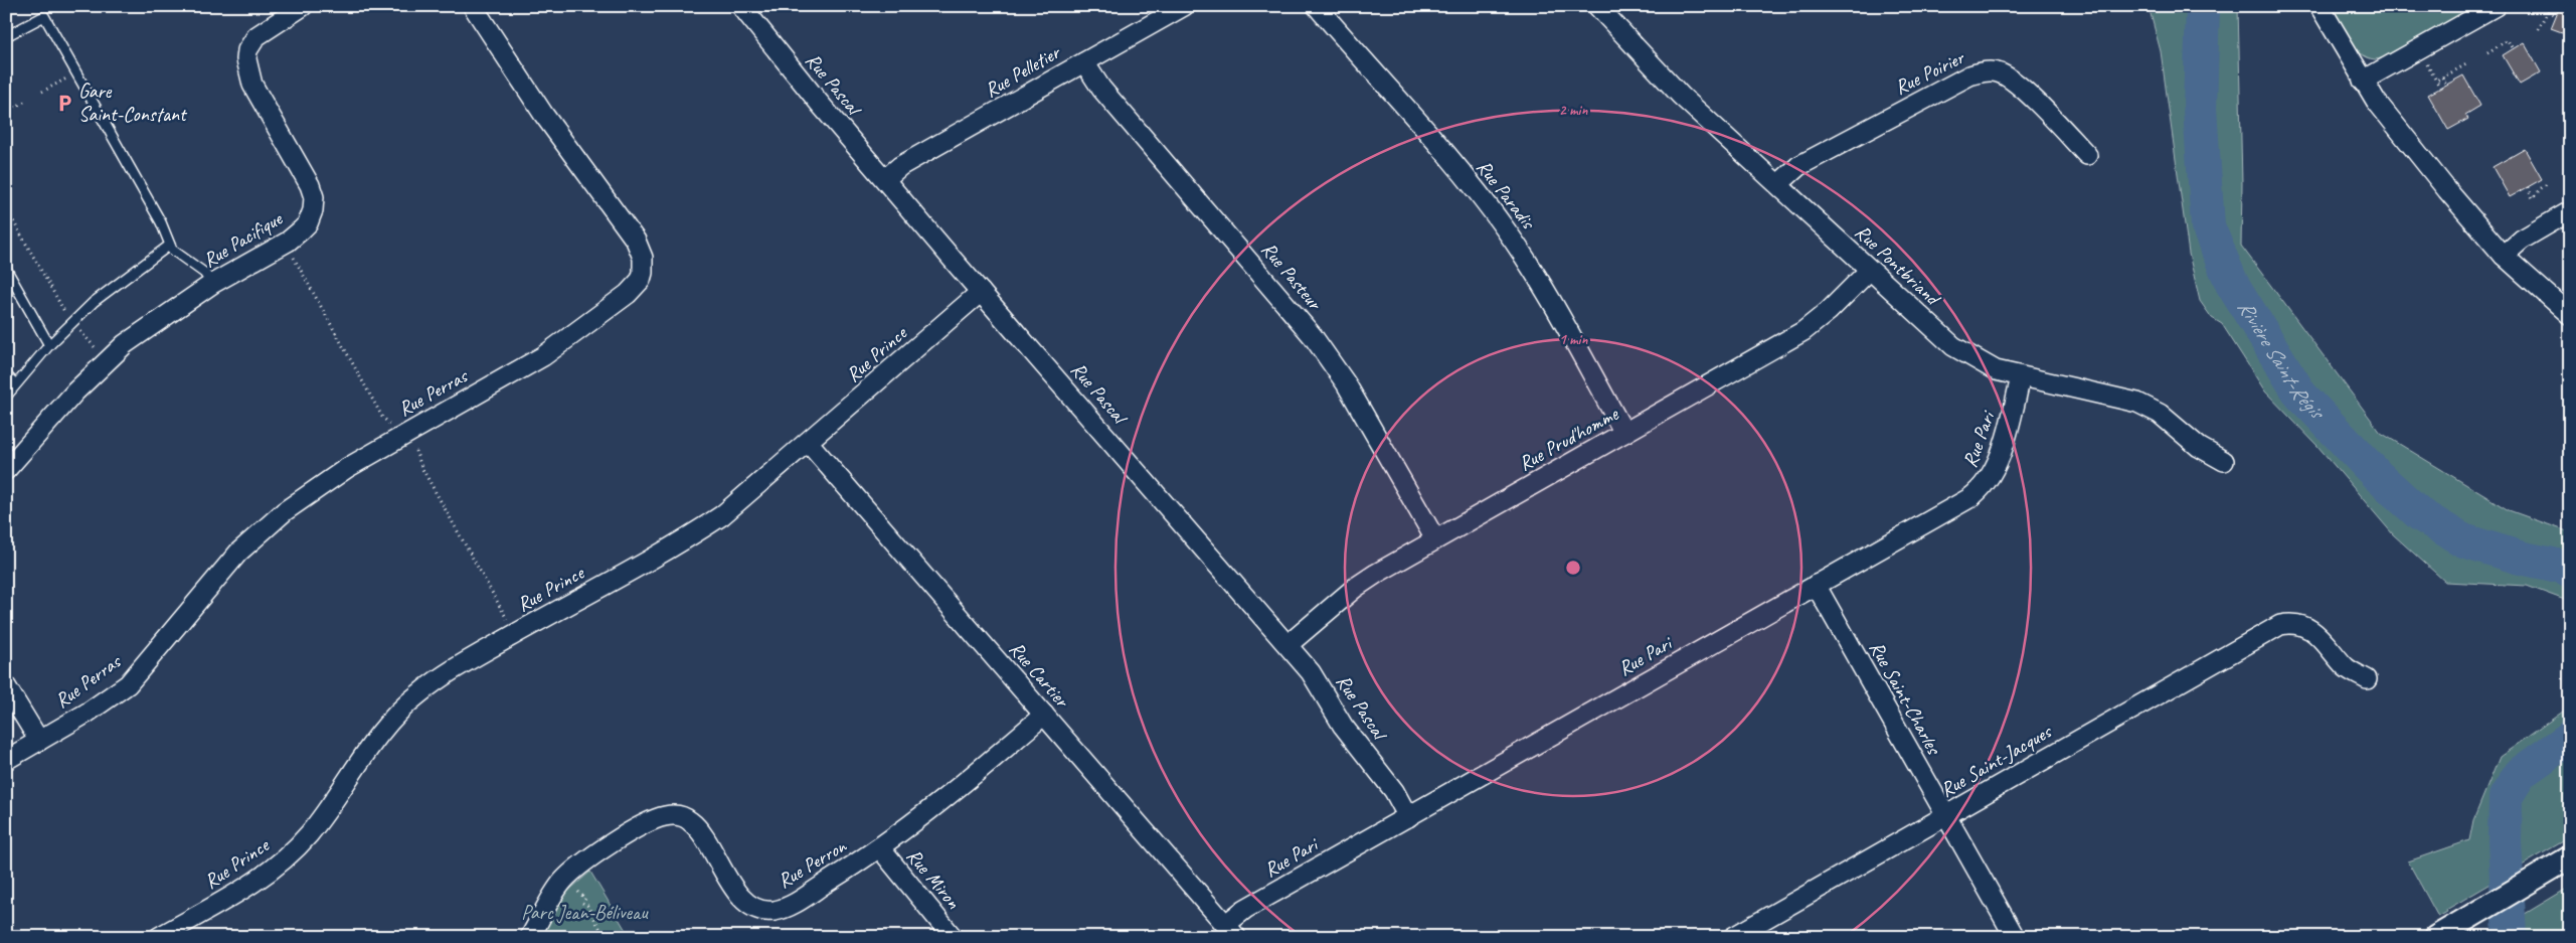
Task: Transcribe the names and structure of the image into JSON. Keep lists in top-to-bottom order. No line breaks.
{"streets":{"street":["Rue Pelletier","Rue Poirier","Rue Pascal","Rue Paradis","Rue Pacifique","Rue Pontbriand","Rue Pasteur","Rue Prince","Rue Perras","Rue Prud'homme","Rue Pari","Rue Cartier","Rue Saint-Charles","Rue Saint-Jacques","Rue Perron","Rue Miron"]},"crossings":[["Rue Pelletier","Rue Pascal"],["Rue Pelletier","Rue Pasteur"],["Rue Poirier","Rue Pontbriand"],["Rue Pascal","Rue Prince"],["Rue Pascal","Rue Prud'homme"],["Rue Pascal","Rue Pari"],["Rue Paradis","Rue Prud'homme"],["Rue Pontbriand","Rue Prud'homme"],["Rue Pontbriand","Rue Pari"],["Rue Pasteur","Rue Prud'homme"],["Rue Prince","Rue Cartier"],["Rue Pari","Rue Cartier"],["Rue Pari","Rue Saint-Charles"],["Rue Cartier","Rue Perron"],["Rue Saint-Charles","Rue Saint-Jacques"],["Rue Perron","Rue Miron"]],"water":["Rivière Saint-Régis"],"parks":["Parc Jean-Béliveau"],"places":{"parking":["Gare Saint-Constant"]},"rings":["2 min","1 min"]}
